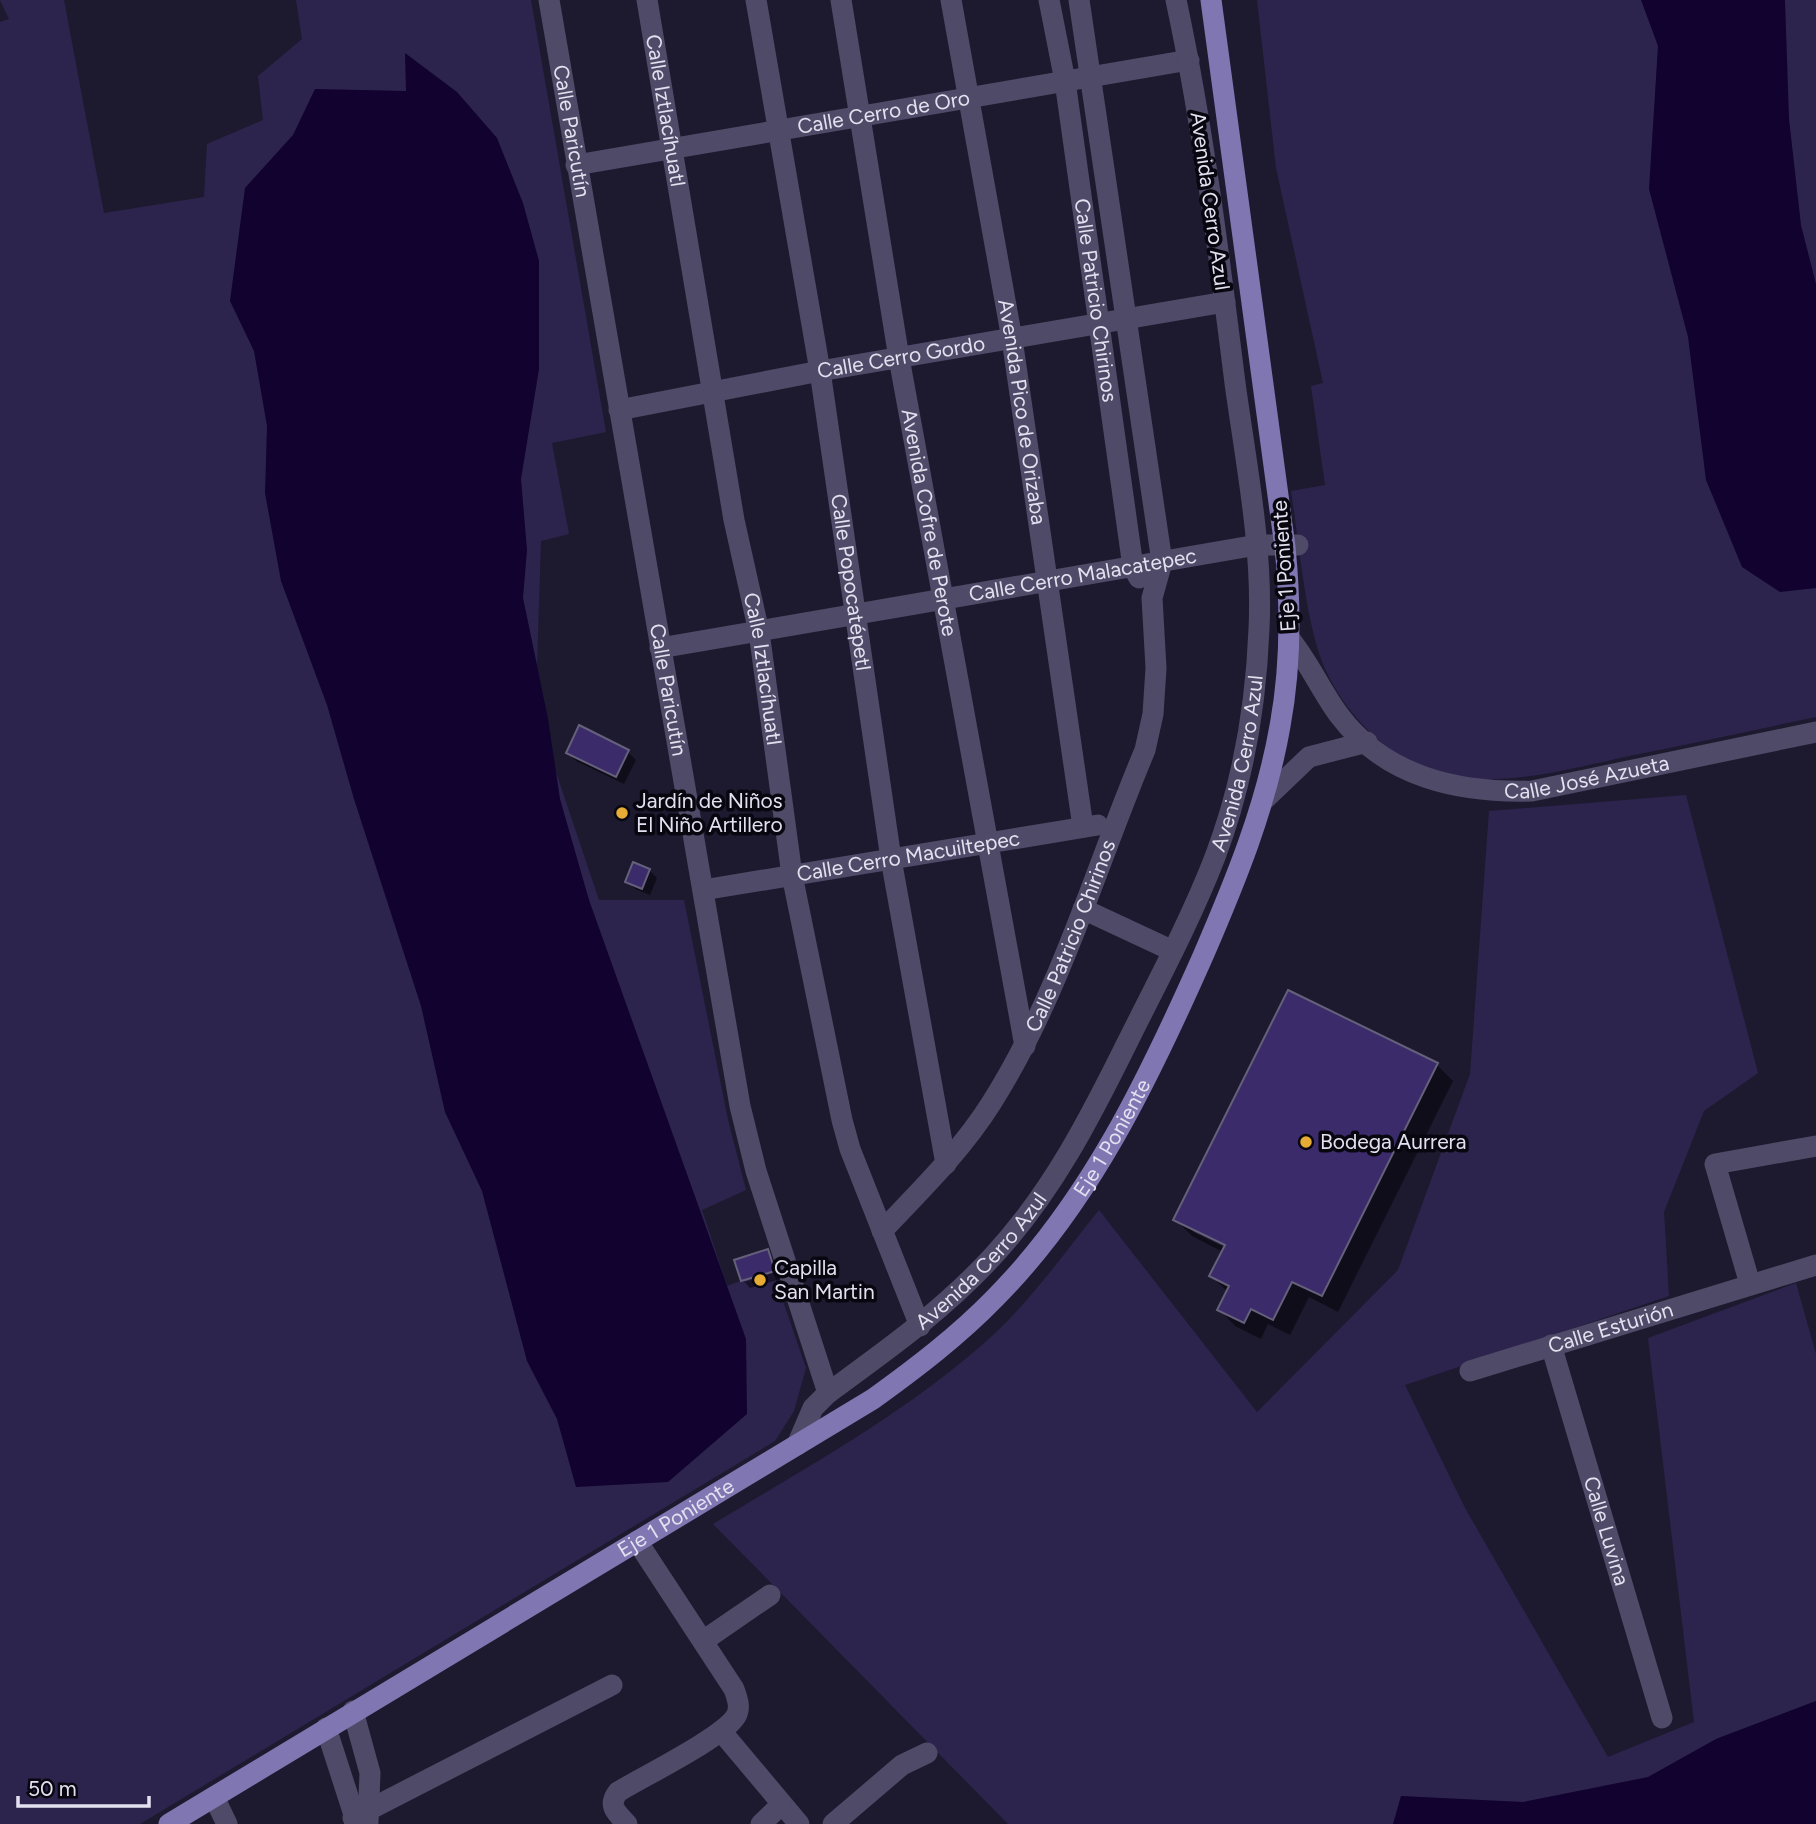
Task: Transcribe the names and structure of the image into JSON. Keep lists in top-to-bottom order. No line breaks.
{"streets":{"main road":["Eje 1 Poniente"],"street":["Calle Iztlacíhuatl","Calle Cerro de Oro","Calle Paricutín","Avenida Cerro Azul","Calle Patricio Chirinos","Calle Cerro Gordo","Avenida Pico de Orizaba","Avenida Cofre de Perote","Calle Cerro Malacatepec","Calle Popocatépetl","Calle José Azueta","Calle Cerro Macuiltepec","Calle Esturión","Calle Luvina"]},"crossings":[["Calle Iztlacíhuatl","Calle Cerro de Oro"],["Calle Iztlacíhuatl","Avenida Cerro Azul"],["Calle Iztlacíhuatl","Calle Patricio Chirinos"],["Calle Iztlacíhuatl","Calle Cerro Gordo"],["Calle Iztlacíhuatl","Calle Cerro Malacatepec"],["Calle Iztlacíhuatl","Calle Cerro Macuiltepec"],["Calle Cerro de Oro","Calle Paricutín"],["Calle Cerro de Oro","Avenida Cerro Azul"],["Calle Cerro de Oro","Calle Patricio Chirinos"],["Calle Cerro de Oro","Avenida Pico de Orizaba"],["Calle Cerro de Oro","Avenida Cofre de Perote"],["Calle Cerro de Oro","Calle Popocatépetl"],["Calle Paricutín","Avenida Cerro Azul"],["Calle Paricutín","Calle Cerro Gordo"],["Calle Paricutín","Calle Cerro Malacatepec"],["Calle Paricutín","Calle Cerro Macuiltepec"],["Avenida Cerro Azul","Calle Cerro Gordo"],["Avenida Cerro Azul","Calle Cerro Malacatepec"],["Calle Patricio Chirinos","Calle Cerro Gordo"],["Calle Patricio Chirinos","Avenida Cofre de Perote"],["Calle Patricio Chirinos","Calle Cerro Malacatepec"],["Calle Patricio Chirinos","Calle Popocatépetl"],["Calle Patricio Chirinos","Calle Cerro Macuiltepec"],["Calle Cerro Gordo","Avenida Pico de Orizaba"],["Calle Cerro Gordo","Avenida Cofre de Perote"],["Calle Cerro Gordo","Calle Popocatépetl"],["Avenida Pico de Orizaba","Calle Cerro Malacatepec"],["Avenida Pico de Orizaba","Calle Cerro Macuiltepec"],["Avenida Cofre de Perote","Calle Cerro Malacatepec"],["Avenida Cofre de Perote","Calle Cerro Macuiltepec"],["Eje 1 Poniente","Calle Cerro Malacatepec"],["Eje 1 Poniente","Calle José Azueta"],["Calle Cerro Malacatepec","Calle Popocatépetl"],["Calle Popocatépetl","Calle Cerro Macuiltepec"],["Calle Esturión","Calle Luvina"]],"places":["Jardín de Niños El Niño Artillero","Bodega Aurrera","Capilla San Martin"],"scale_bar":"50 m"}
